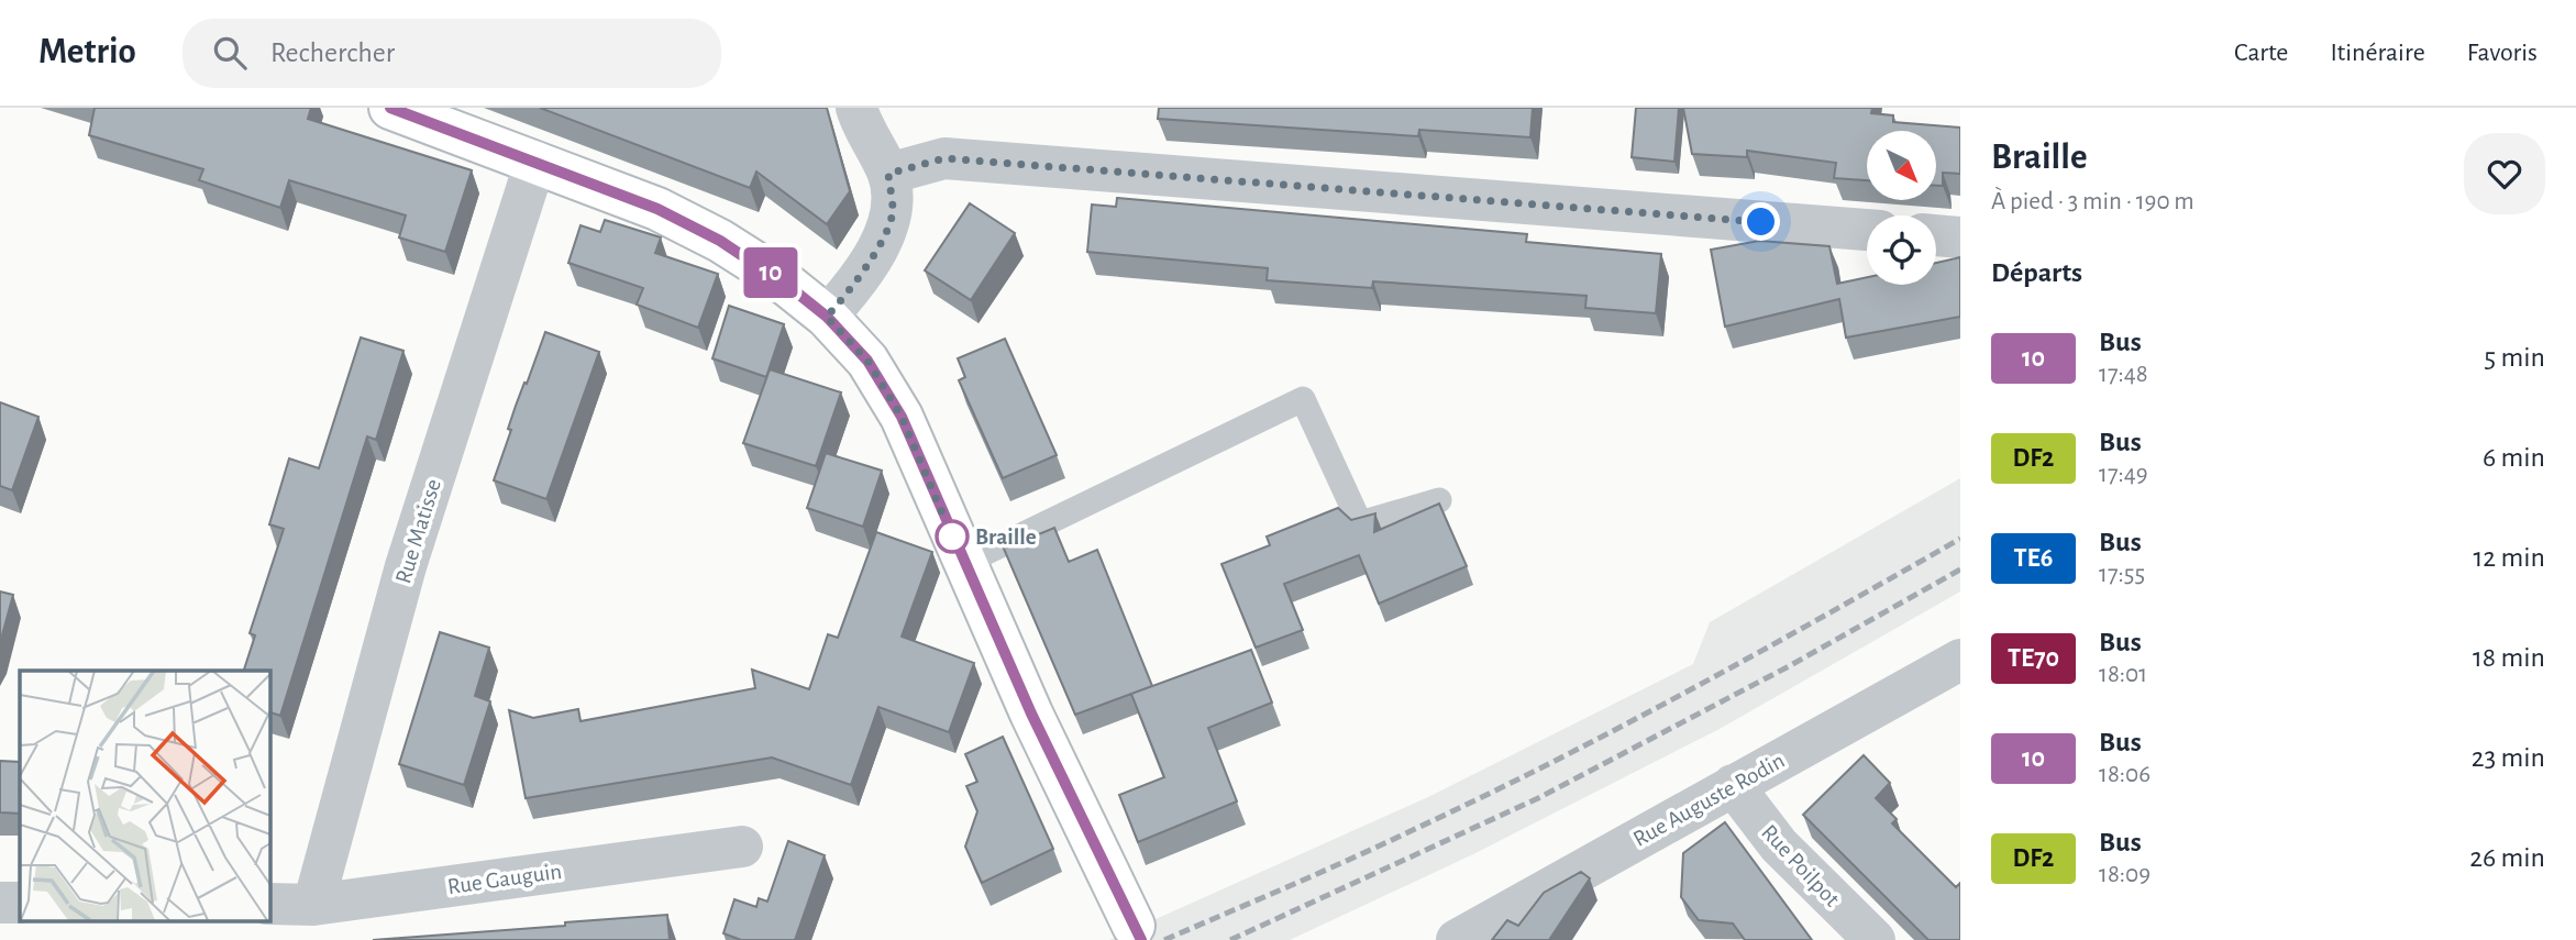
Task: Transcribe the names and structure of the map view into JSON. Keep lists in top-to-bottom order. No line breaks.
{"streets":{"street":["Rue Matisse","Rue Auguste Rodin","Rue Poilpot","Rue Gauguin"]},"crossings":[["Rue Matisse","Rue Gauguin"],["Rue Auguste Rodin","Rue Poilpot"]],"places":["Braille"],"lines":["bus line 10"],"north":"bottom right","page":{"header":"Metrio","search":"Rechercher","nav":["Carte","Itinéraire","Favoris"],"on_map":"10","heading":[["Braille","À pied · 3 min · 190 m"],"Départs"],"list":[{"mark":"10","name":"Bus","note":"17:48","value":"5 min"},{"mark":"DF2","name":"Bus","note":"17:49","value":"6 min"},{"mark":"TE6","name":"Bus","note":"17:55","value":"12 min"},{"mark":"TE70","name":"Bus","note":"18:01","value":"18 min"},{"mark":"10","name":"Bus","note":"18:06","value":"23 min"},{"mark":"DF2","name":"Bus","note":"18:09","value":"26 min"}]}}
